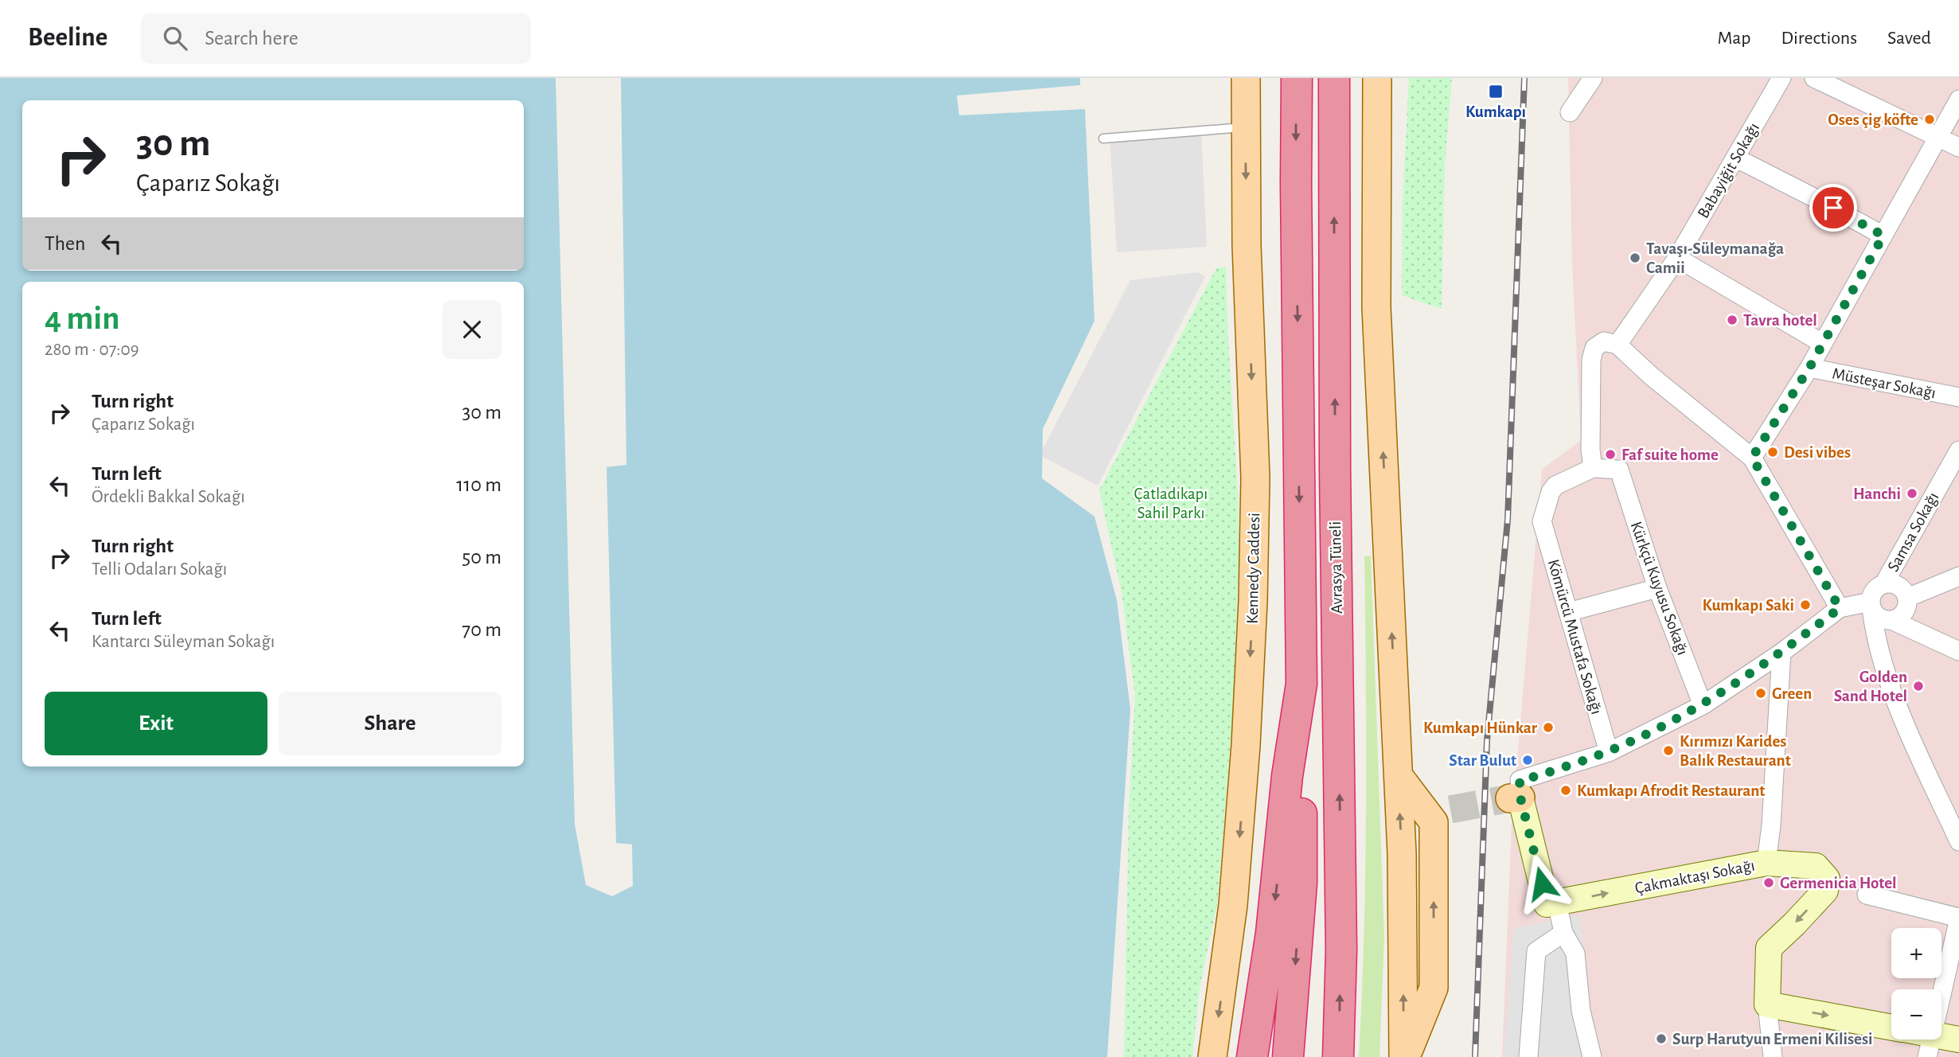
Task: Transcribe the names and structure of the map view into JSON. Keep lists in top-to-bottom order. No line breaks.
{"streets":{"highway":["Avrasya Tüneli"],"main road":["Kennedy Caddesi"],"street":["Babayiğit Sokağı","Müsteşar Sokağı","Samsa Sokağı","Kürkçü Kuyusu Sokağı","Kömürcü Mustafa Sokağı","Çakmaktaşı Sokağı"]},"crossings":[["Kürkçü Kuyusu Sokağı","Kömürcü Mustafa Sokağı"]],"parks":["Çatladıkapı Sahil Parkı"],"places":{"transit":["Kumkapı"],"other":["Oses çig köfte","Tavaşı-Süleymanağa Camii","Tavra hotel","Desi vibes","Faf suite home","Hanchi","Kumkapı Saki","Golden Sand Hotel","Green","Kumkapı Hünkar","Kırımızı Karides Balık Restaurant","Star Bulut","Kumkapı Afrodit Restaurant","Germenicia Hotel","Surp Harutyun Ermeni Kilisesi"]},"page":{"header":"Beeline","search":"Search here","nav":["Map","Directions","Saved"],"turn":["30 m","Çaparız Sokağı"],"then":"Then","heading":["4 min","280 m · 07:09"],"list":[{"name":"Turn right","note":"Çaparız Sokağı","value":"30 m"},{"name":"Turn left","note":"Ördekli Bakkal Sokağı","value":"110 m"},{"name":"Turn right","note":"Telli Odaları Sokağı","value":"50 m"},{"name":"Turn left","note":"Kantarcı Süleyman Sokağı","value":"70 m"}],"buttons":["Exit","Share"],"map_buttons":["+","−"]}}
